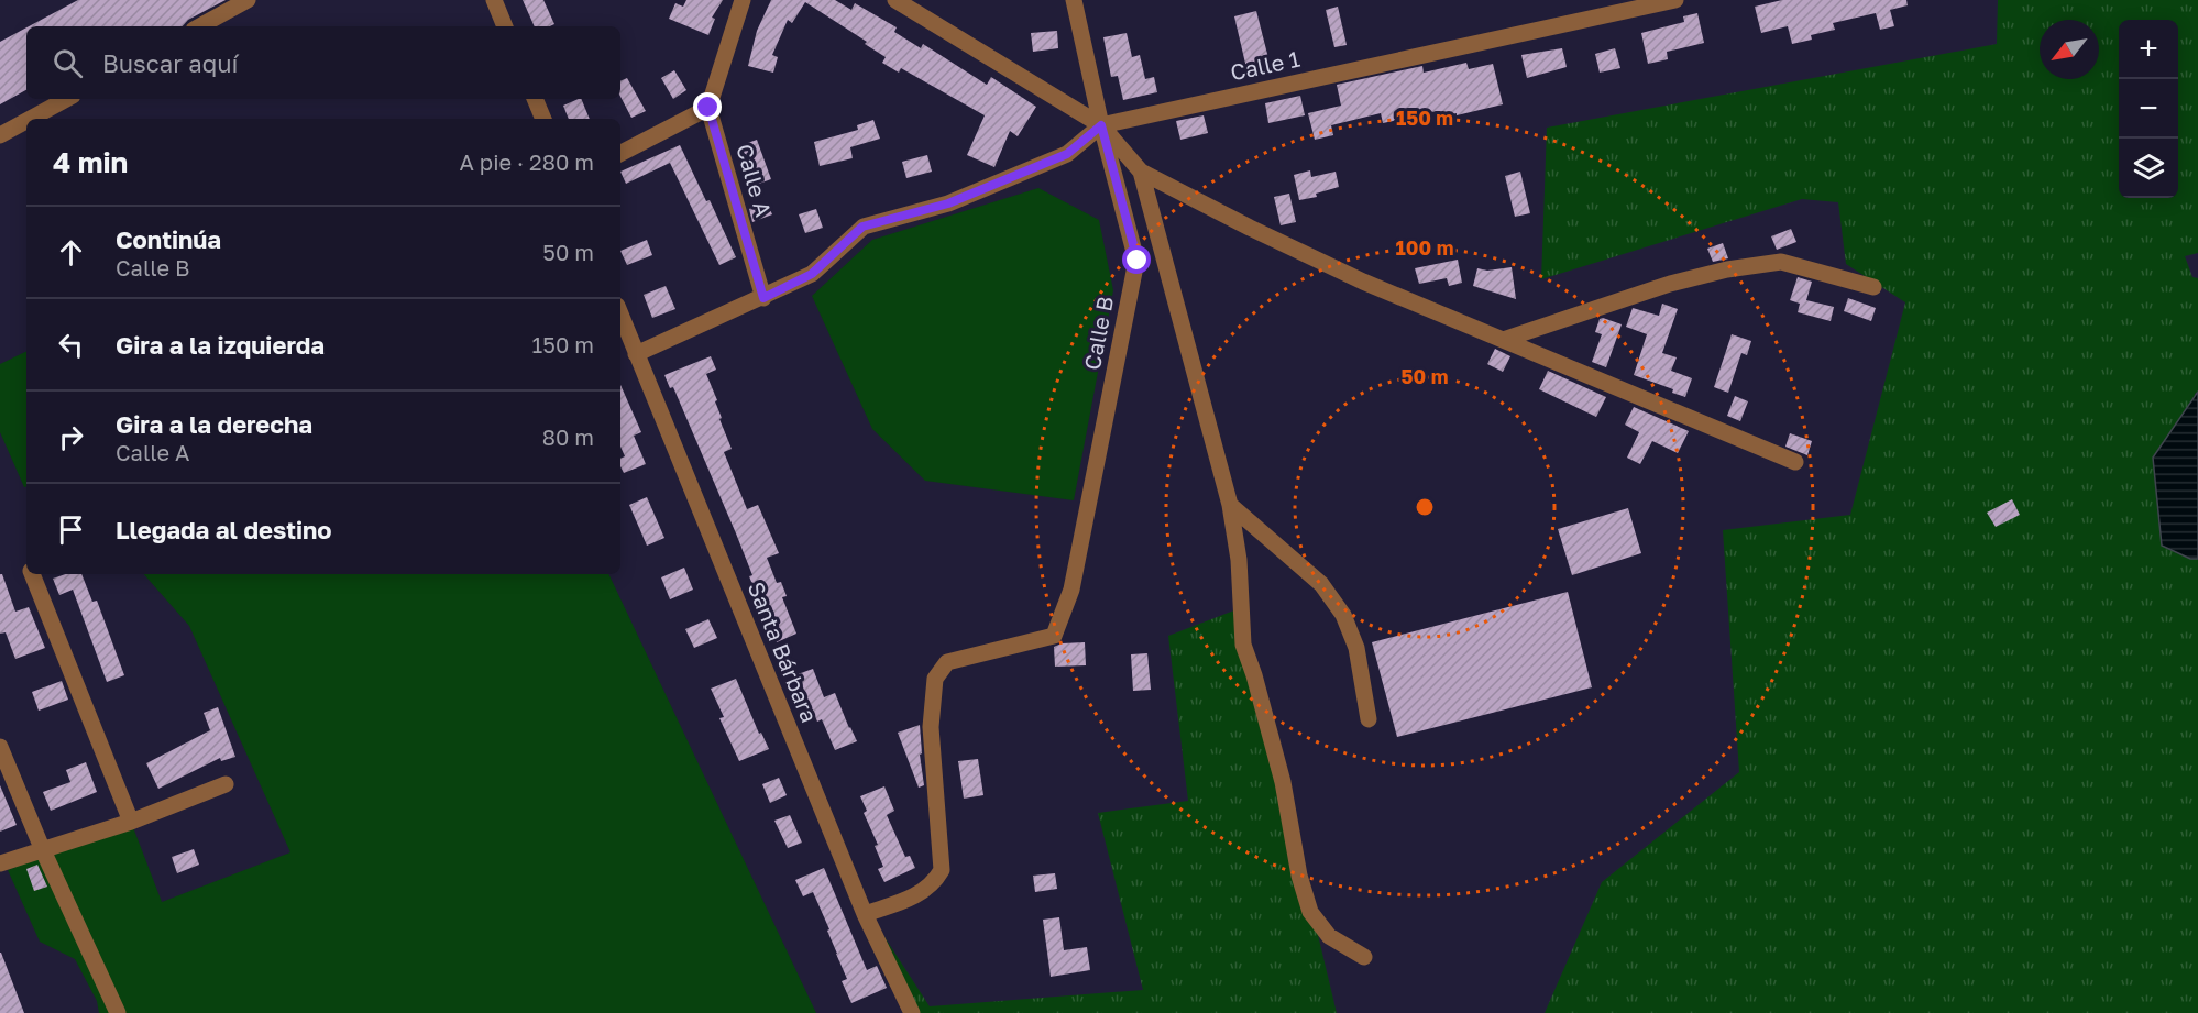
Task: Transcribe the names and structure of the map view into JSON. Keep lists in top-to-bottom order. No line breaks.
{"streets":{"street":["Calle 1","Calle A","Calle B","Santa Bárbara"]},"crossings":[["Calle 1","Calle B"],["Calle B","Santa Bárbara"]],"north":"bottom left","page":{"map_buttons":["+","−"],"search":"Buscar aquí","heading":["4 min","A pie · 280 m"],"list":[["Continúa","Calle B","50 m"],["Gira a la izquierda","150 m"],["Gira a la derecha","Calle A","80 m"],"Llegada al destino"]},"rings":["150 m","100 m","50 m"]}
